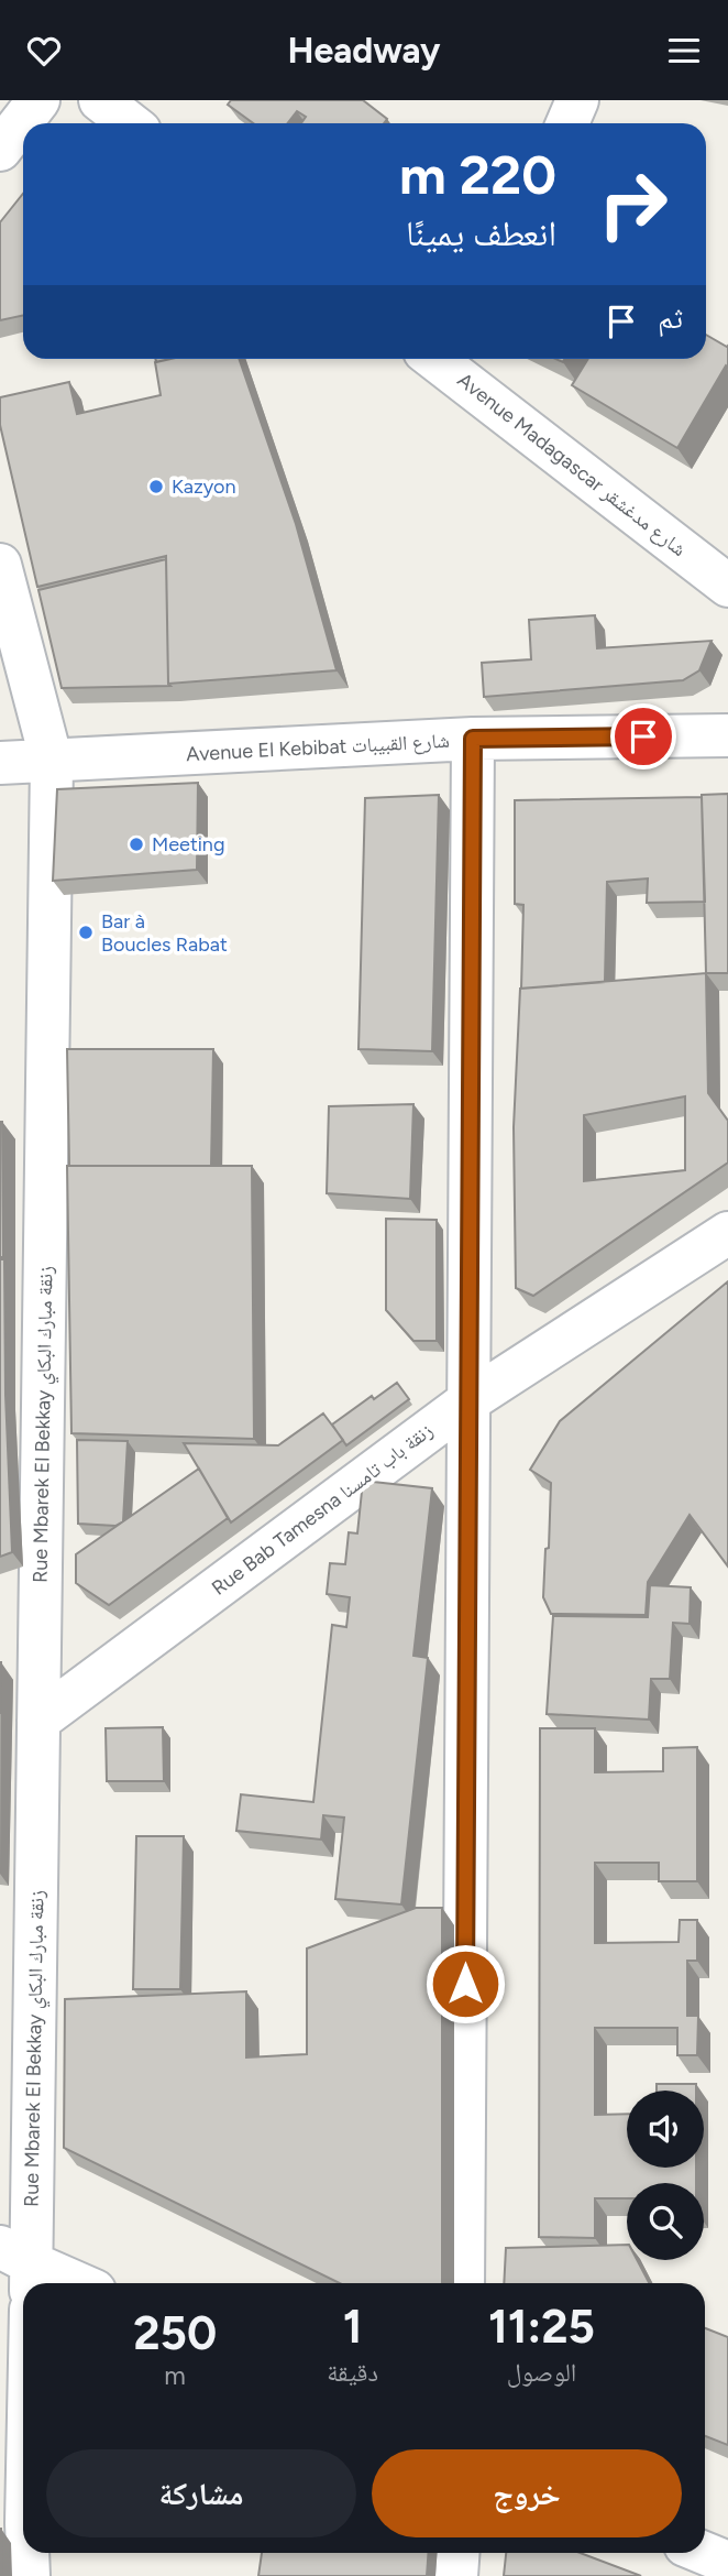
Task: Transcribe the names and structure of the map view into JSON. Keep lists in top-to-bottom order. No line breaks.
{"streets":{"street":["Avenue Madagascar شارع مدغشقر","Avenue El Kebibat شارع القبيبات","Rue Mbarek El Bekkay زنقة مبارك البكاي","Rue Bab Tamesna زنقة باب تامسنا"]},"crossings":[["Avenue El Kebibat شارع القبيبات","Rue Mbarek El Bekkay زنقة مبارك البكاي"],["Rue Mbarek El Bekkay زنقة مبارك البكاي","Rue Bab Tamesna زنقة باب تامسنا"]],"places":["Kazyon","Meeting","Bar à Boucles Rabat"],"page":{"header":"Headway","turn":["220 m","انعطف يمينًا"],"then":"ثم","eta":["11:25","الوصول","1","دقيقة","250","m"],"buttons":["خروج","مشاركة"]}}
